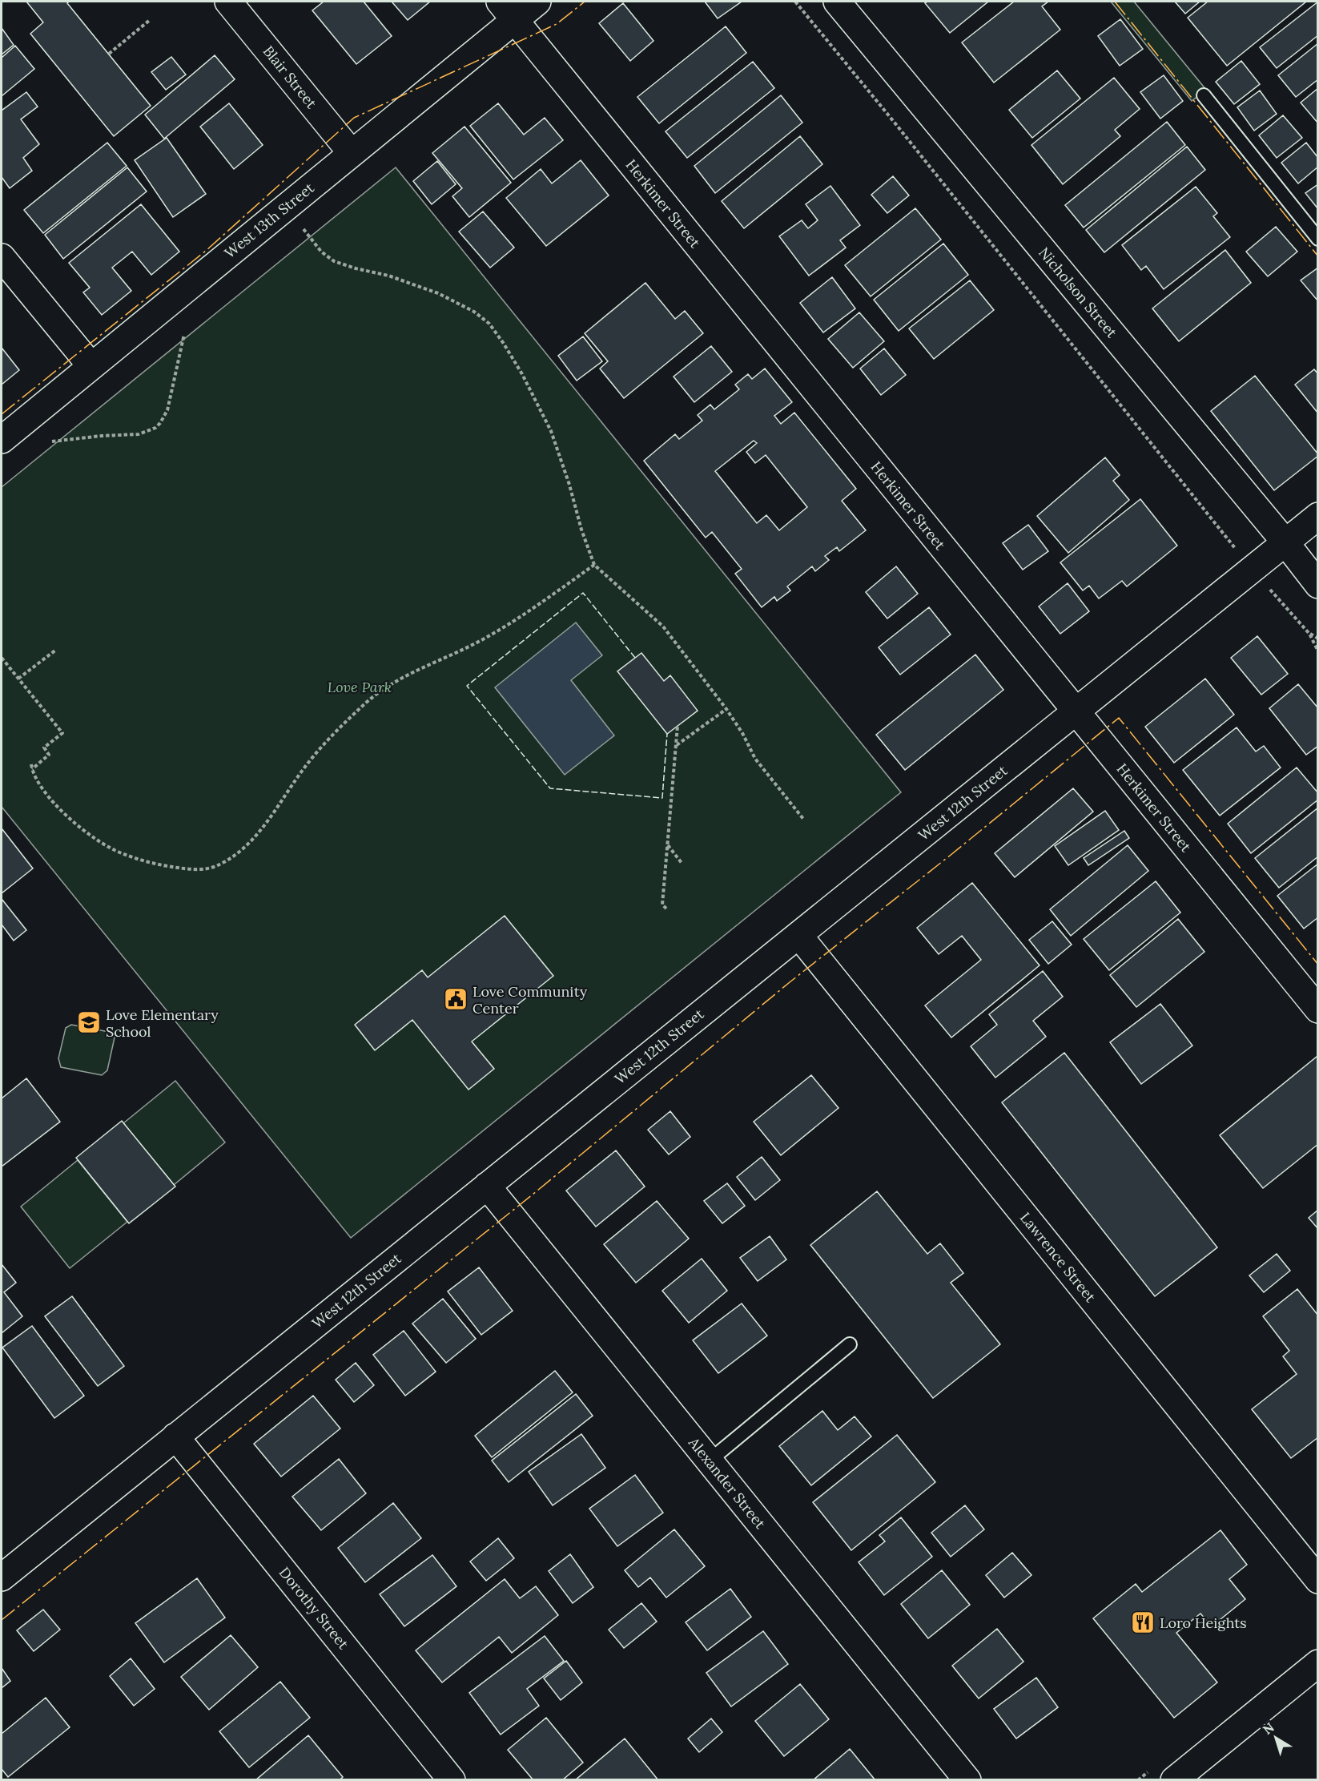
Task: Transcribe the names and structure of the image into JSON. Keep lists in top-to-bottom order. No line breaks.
{"streets":{"street":["Blair Street","Herkimer Street","West 13th Street","Nicholson Street","West 12th Street","Lawrence Street","Alexander Street","Dorothy Street"]},"crossings":[["Blair Street","West 13th Street"],["Herkimer Street","West 13th Street"],["Herkimer Street","West 12th Street"],["Nicholson Street","West 12th Street"],["West 12th Street","Lawrence Street"],["West 12th Street","Alexander Street"],["West 12th Street","Dorothy Street"]],"parks":["Love Park"],"places":{"public building":["Love Community Center"],"school or university":["Love Elementary School"],"restaurant":["Loro Heights"]},"north":"top left"}
